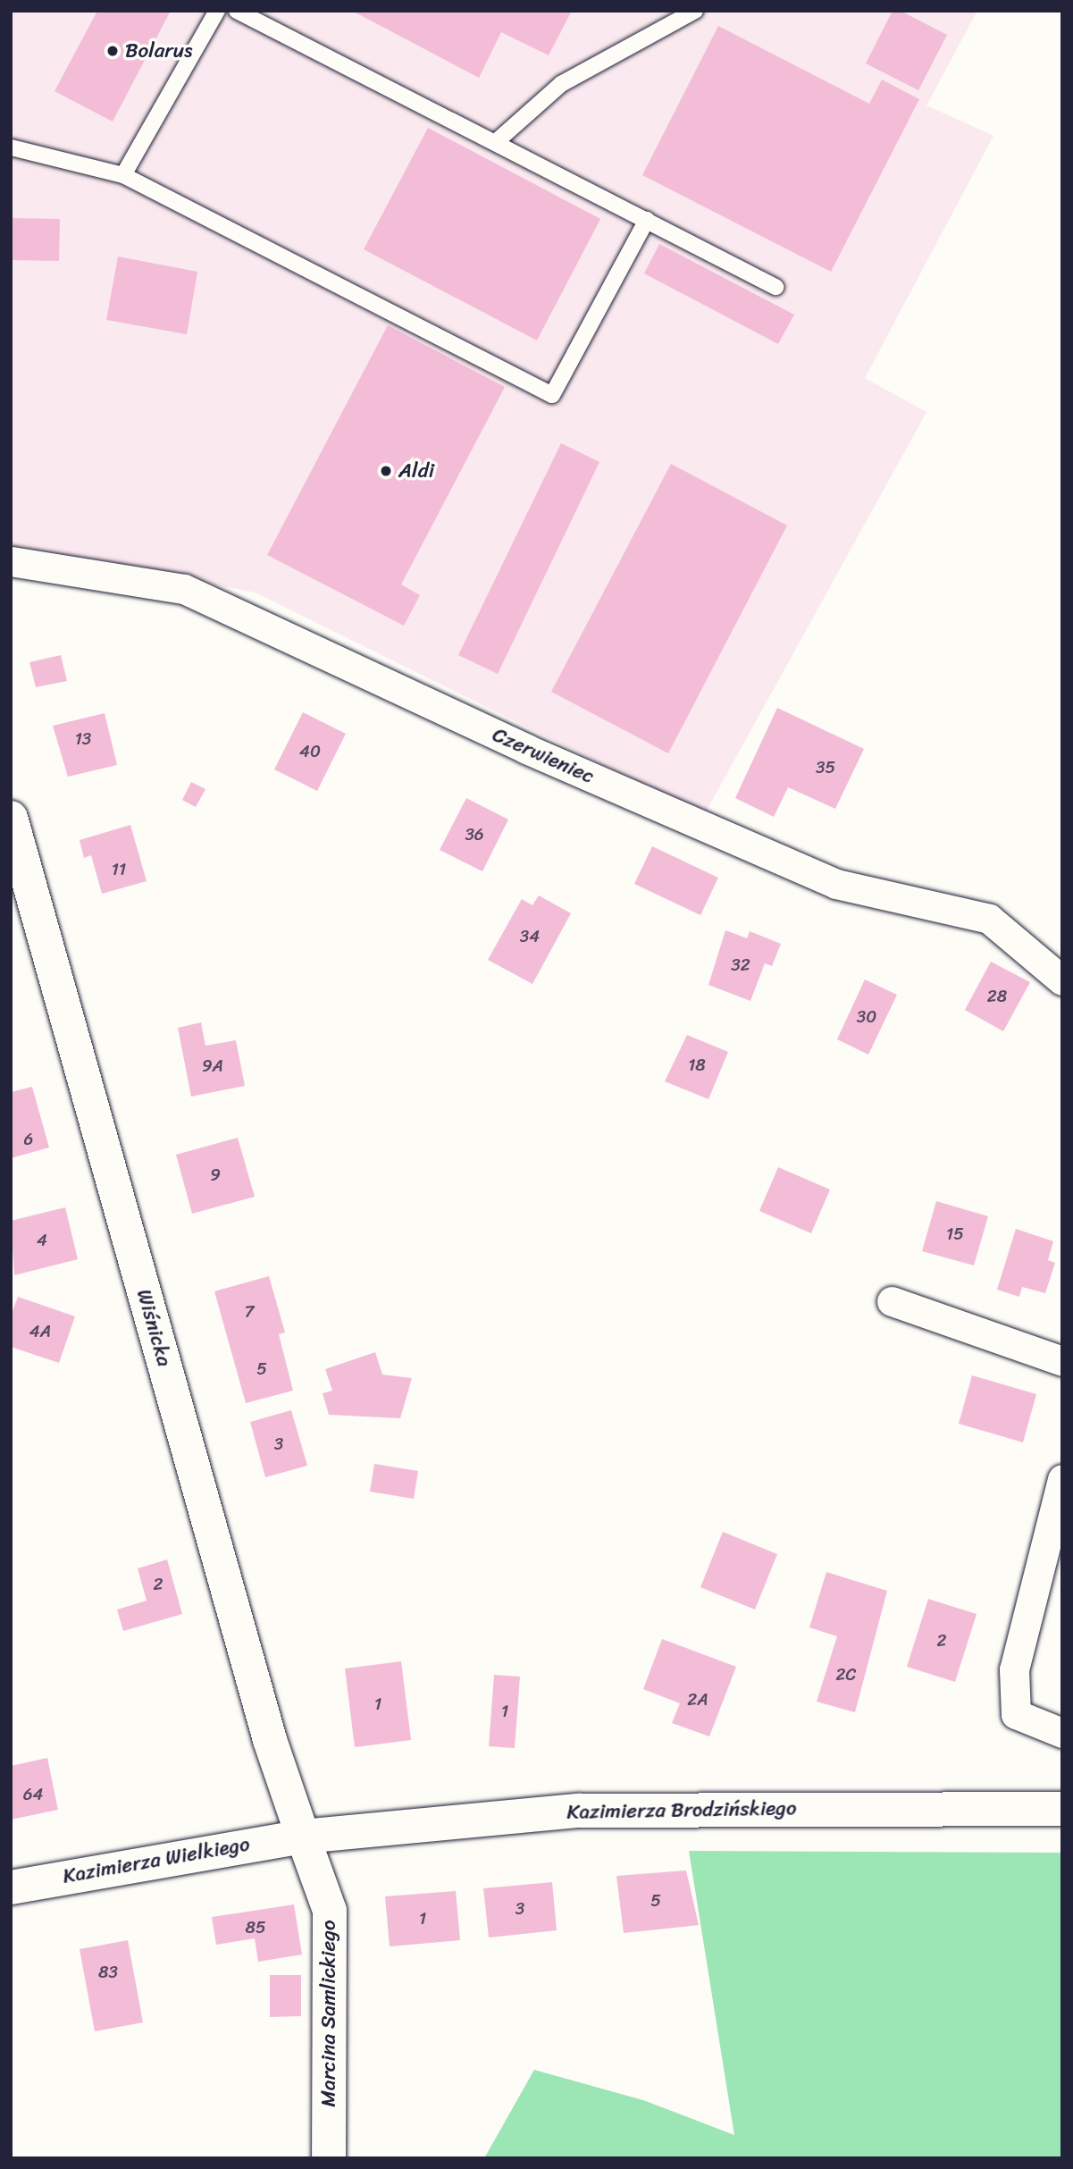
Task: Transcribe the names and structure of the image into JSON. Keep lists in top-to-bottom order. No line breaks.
{"streets":{"main road":["Wiśnicka","Kazimierza Brodzińskiego","Kazimierza Wielkiego","Marcina Samlickiego"],"street":["Czerwieniec"]},"crossings":[["Wiśnicka","Kazimierza Brodzińskiego"],["Wiśnicka","Kazimierza Wielkiego"],["Wiśnicka","Marcina Samlickiego"],["Kazimierza Brodzińskiego","Kazimierza Wielkiego"],["Kazimierza Brodzińskiego","Marcina Samlickiego"],["Kazimierza Wielkiego","Marcina Samlickiego"]],"places":["Bolarus","Aldi"],"house_numbers":["13","40","35","36","11","34","32","28","30","18","9A","6","9","15","4","7","4A","5","3","2","2","2C","2A","1","1","64","5","3","1","85","83"]}
